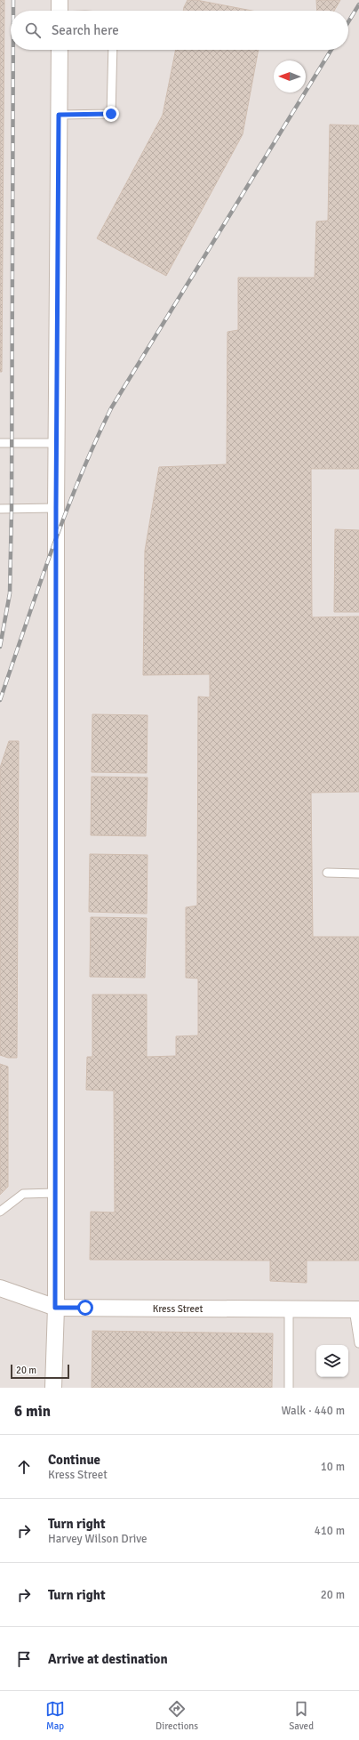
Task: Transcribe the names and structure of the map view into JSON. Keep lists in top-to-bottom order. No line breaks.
{"streets":{"street":["Kress Street"]},"scale_bar":"20 m","north":"left","page":{"search":"Search here","scale":"20 m","heading":["6 min","Walk · 440 m"],"list":[["Continue","Kress Street","10 m"],["Turn right","Harvey Wilson Drive","410 m"],["Turn right","20 m"],"Arrive at destination"],"nav":["Map","Directions","Saved"]}}
